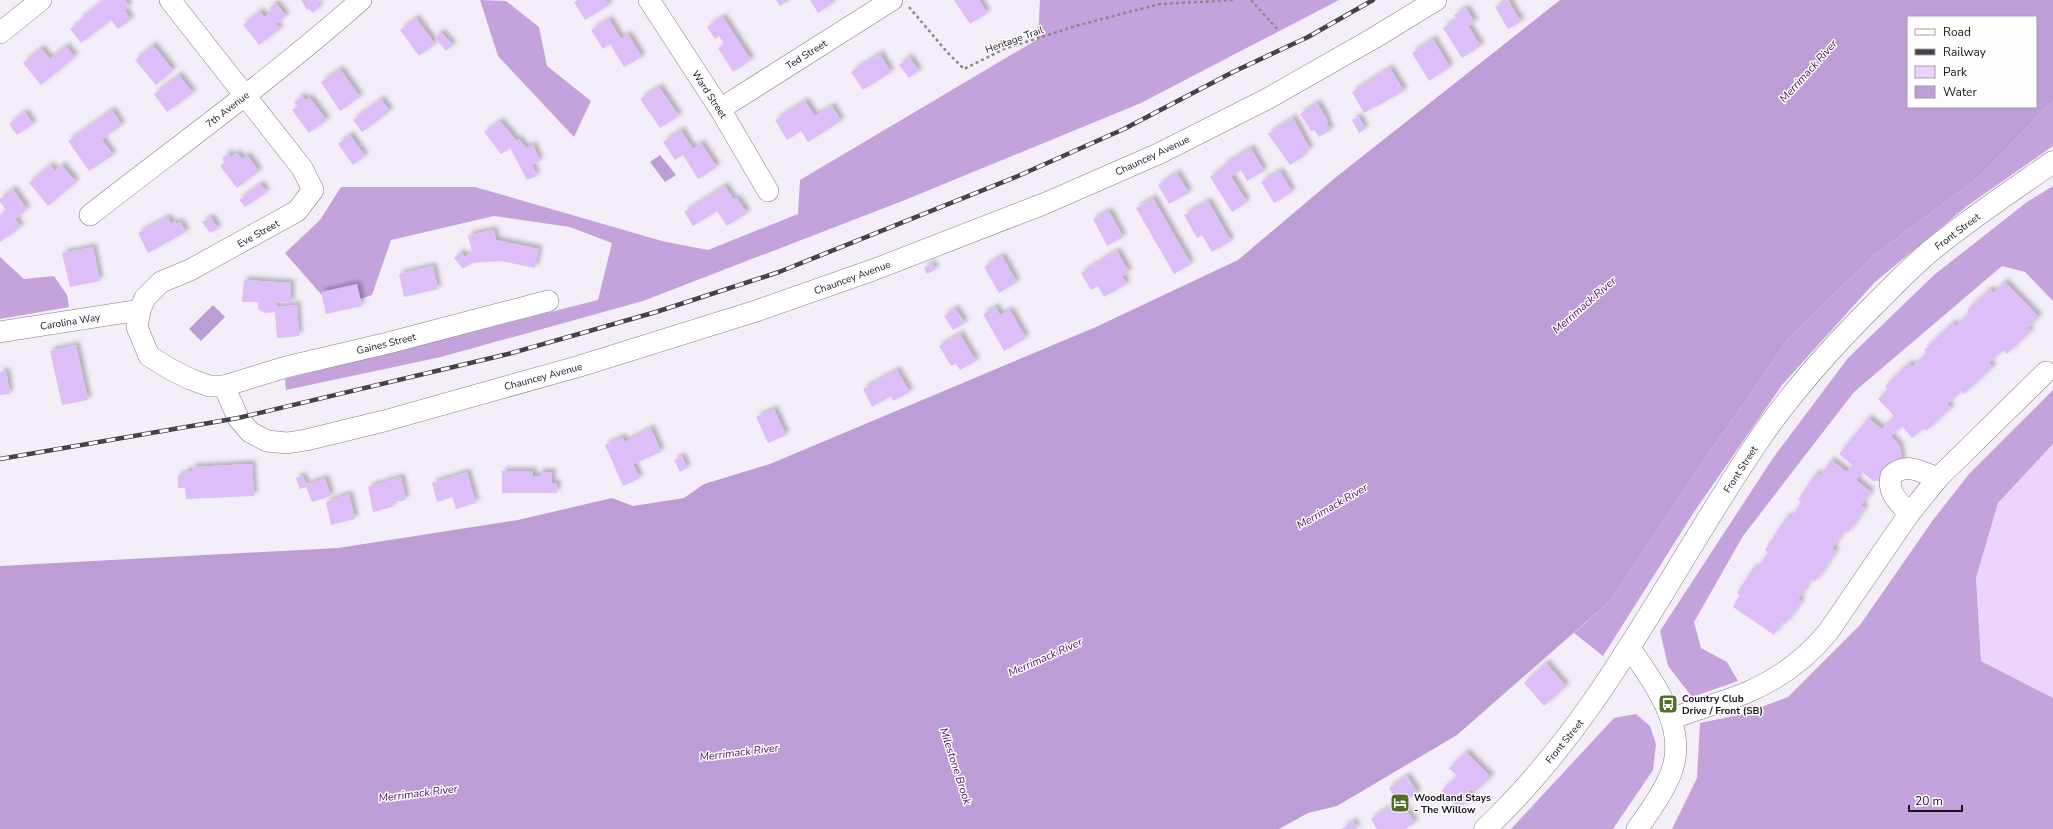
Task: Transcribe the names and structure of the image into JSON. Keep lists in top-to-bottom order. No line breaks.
{"streets":{"main road":["Front Street"],"street":["Ted Street","Ward Street","7th Avenue","Chauncey Avenue","Eve Street","Carolina Way","Gaines Street"],"path":["Heritage Trail"]},"crossings":[["Heritage Trail","Ted Street"],["Ted Street","Ward Street"],["7th Avenue","Eve Street"],["Chauncey Avenue","Eve Street"],["Chauncey Avenue","Gaines Street"],["Eve Street","Carolina Way"],["Eve Street","Gaines Street"]],"water":["Merrimack River","Milestone Brook"],"places":{"bus stop":["Country Club Drive / Front (SB)"],"hotel":["Woodland Stays - The Willow"]},"legend":["Road","Railway","Park","Water"],"scale_bar":"20 m"}
